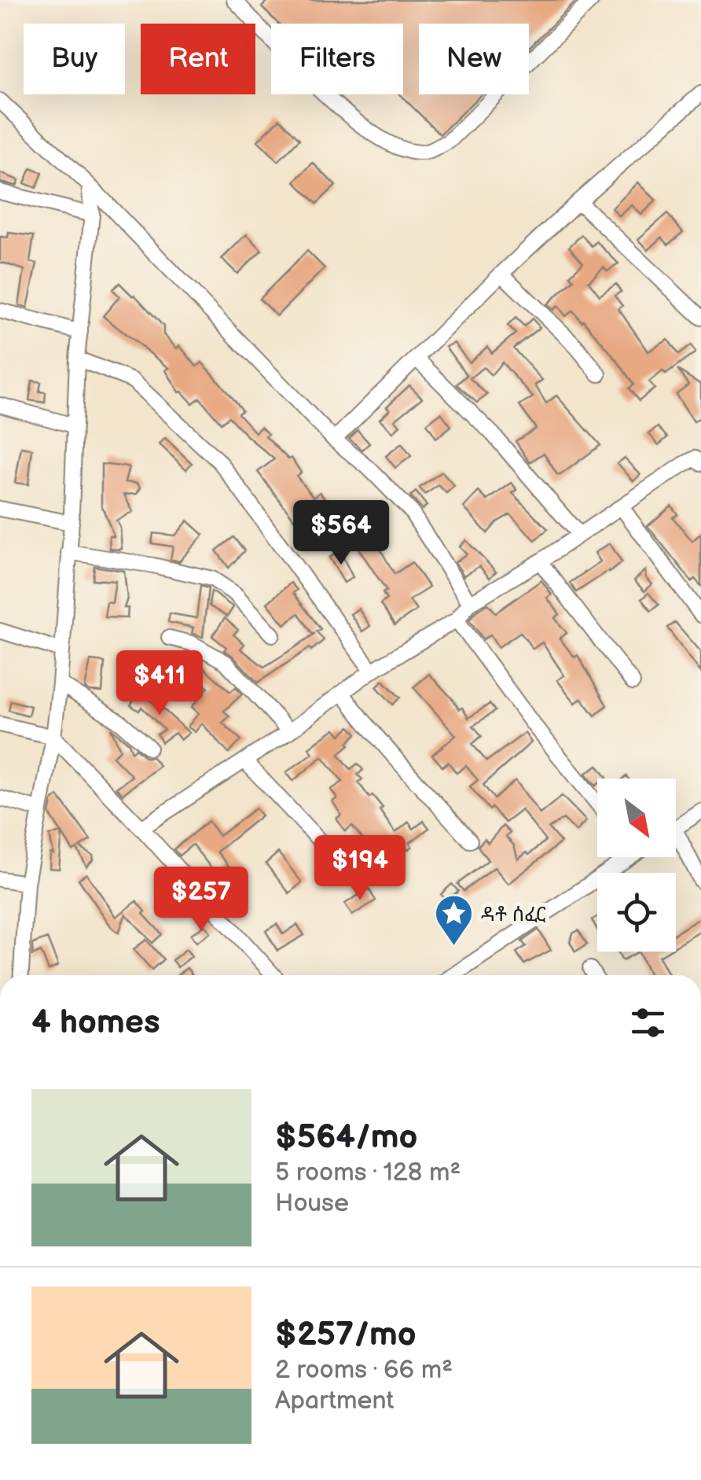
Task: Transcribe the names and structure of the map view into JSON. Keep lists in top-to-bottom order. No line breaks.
{"places":{"place":["ዳቶ ሰፈር"]},"north":"bottom right","page":{"chip":["Buy","Rent","Filters","New"],"price":["$564","$411","$194","$257"],"heading":"4 homes","list":[{"name":"$564/mo","note":"5 rooms · 128 m² · House"},{"name":"$257/mo","note":"2 rooms · 66 m² · Apartment"}]}}
